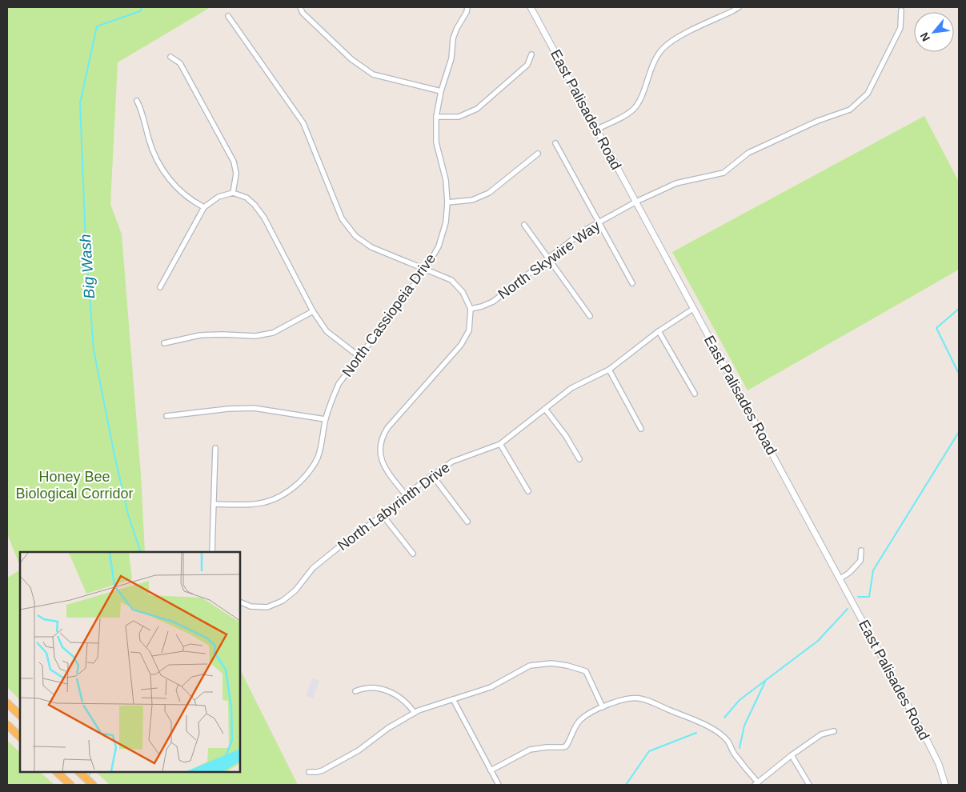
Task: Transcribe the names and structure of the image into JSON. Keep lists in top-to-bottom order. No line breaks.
{"streets":{"street":["East Palisades Road","North Skywire Way","North Cassiopeia Drive","North Labyrinth Drive"]},"crossings":[["East Palisades Road","North Skywire Way"],["East Palisades Road","North Labyrinth Drive"]],"water":["Big Wash"],"parks":["Honey Bee Biological Corridor"],"north":"bottom left"}
